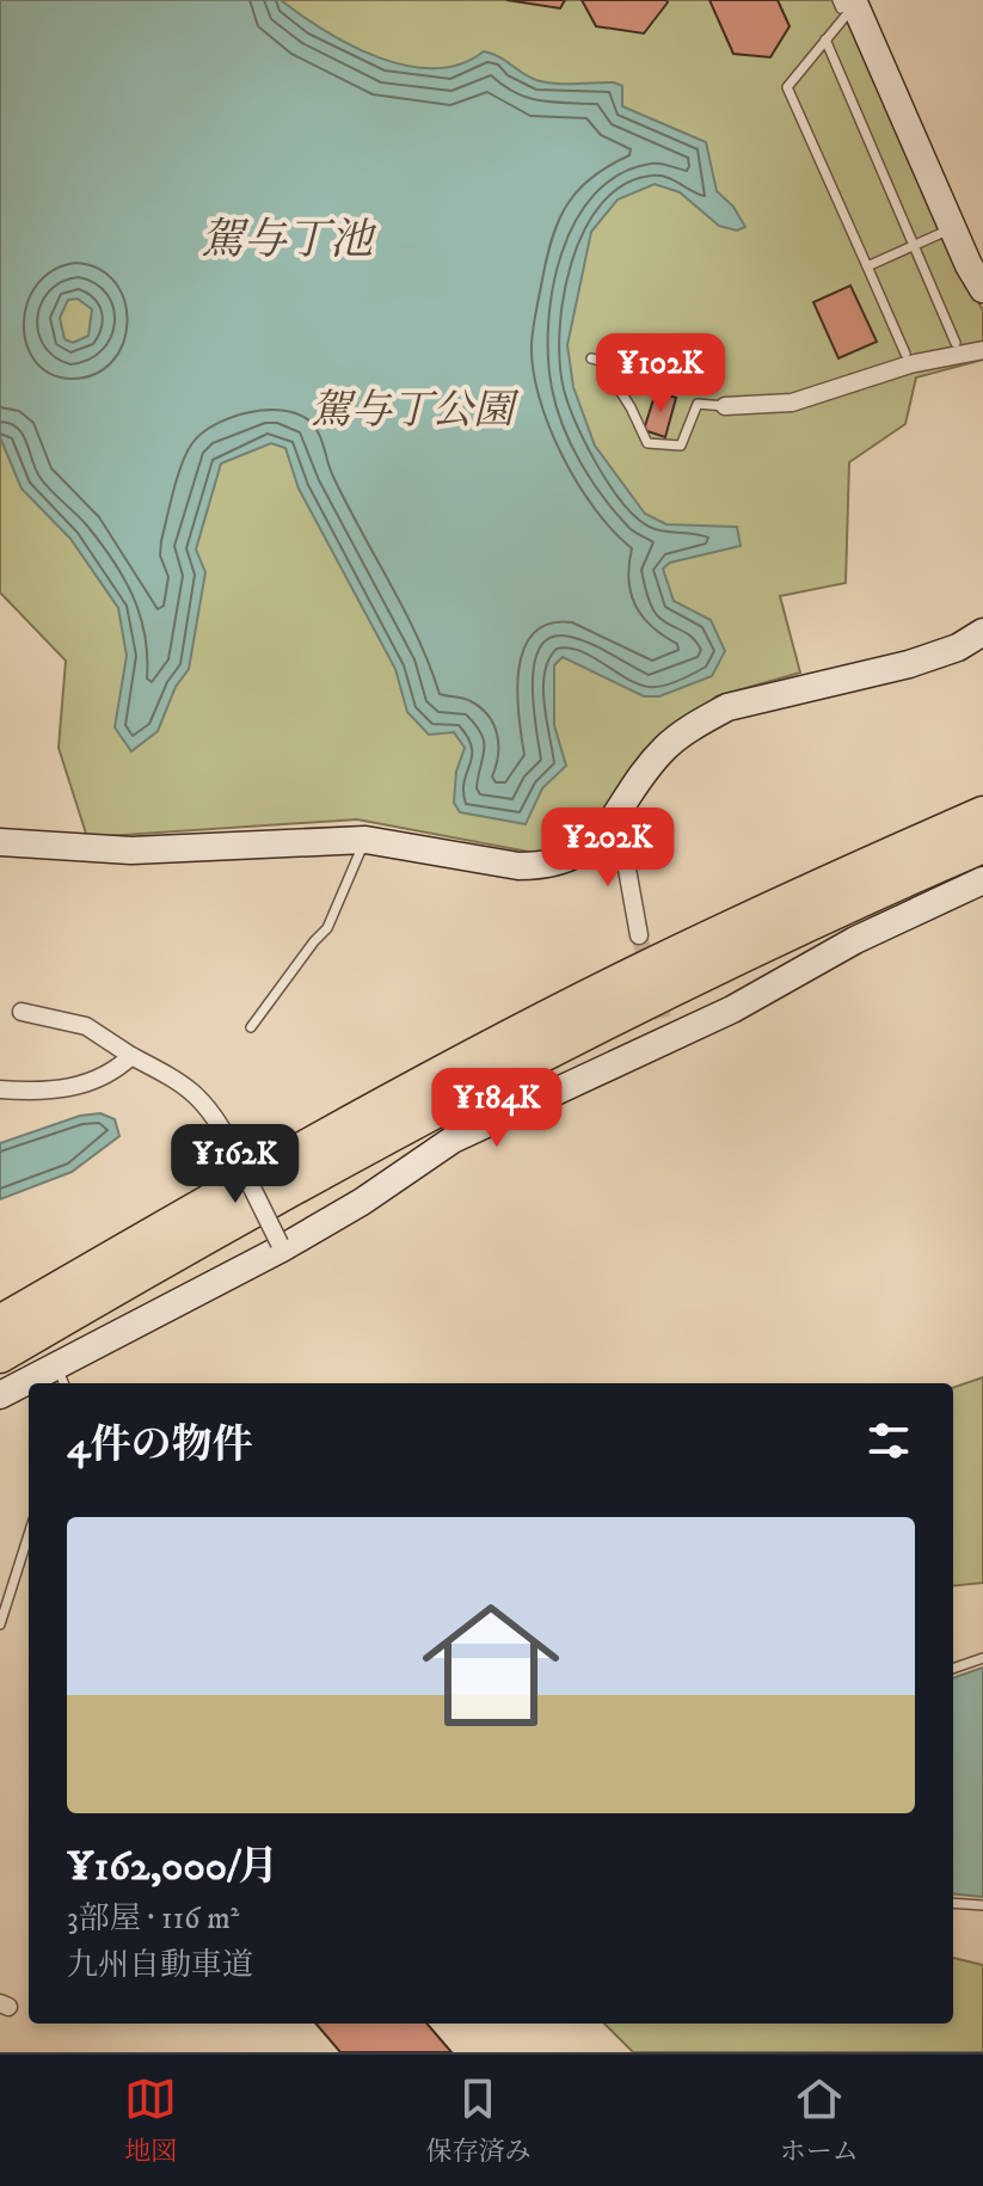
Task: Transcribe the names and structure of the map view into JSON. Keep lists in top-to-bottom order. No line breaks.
{"water":["駕与丁池"],"parks":["駕与丁公園"],"page":{"price":["¥102K","¥202K","¥184K","¥162K"],"heading":"4件の物件","list":[{"name":"¥162,000/月","note":"3部屋 · 116 m² · 九州自動車道"}],"tabs":["地図","保存済み","ホーム"]}}
